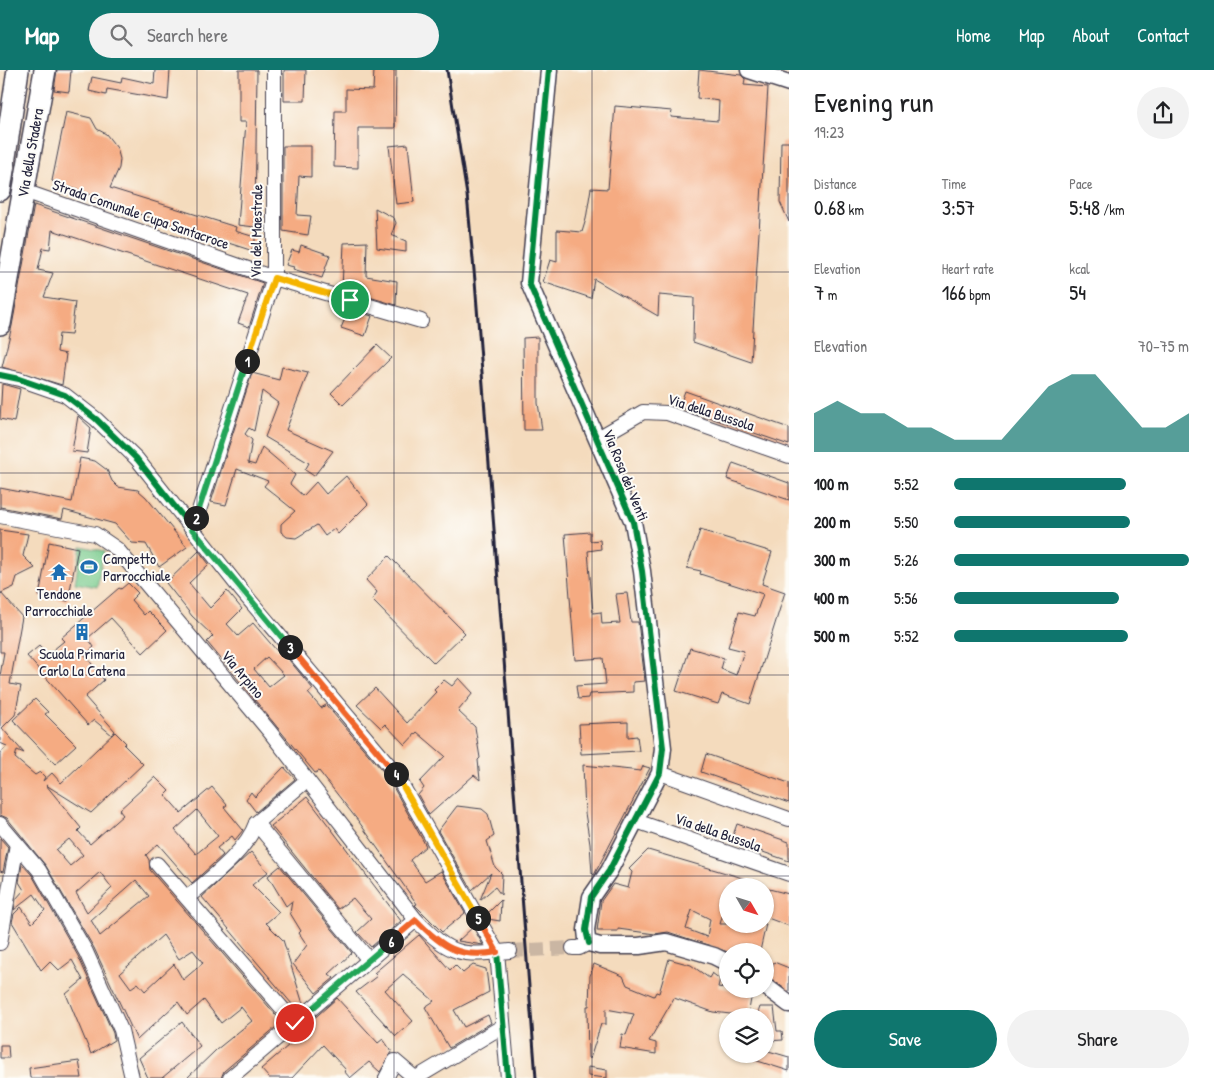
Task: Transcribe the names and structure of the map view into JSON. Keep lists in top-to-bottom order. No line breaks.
{"streets":{"main road":["Via della Stadera"],"street":["Strada Comunale Cupa Santacroce","Via del Maestrale","Via della Bussola","Via Rosa dei Venti","Via Arpino"]},"crossings":[["Via della Stadera","Strada Comunale Cupa Santacroce"],["Strada Comunale Cupa Santacroce","Via del Maestrale"],["Via della Bussola","Via Rosa dei Venti"]],"places":{"sports":["Campetto Parrocchiale"],"temple":["Tendone Parrocchiale"],"building":["Scuola Primaria Carlo La Catena"]},"north":"bottom right","page":{"header":"Map","search":"Search here","nav":["Home","Map","About","Contact"],"heading":["Evening run","19:23"],"stats":[["Distance","0.68 km"],["Time","3:57"],["Pace","5:48 /km"],["Elevation","7 m"],["Heart rate","166 bpm"],["kcal","54"]],"chart":["Elevation","70–75 m"],"pins":["1","2","3","4","5","6"],"list":[{"name":"100 m","note":"5:52"},{"name":"200 m","note":"5:50"},{"name":"300 m","note":"5:26"},{"name":"400 m","note":"5:56"},{"name":"500 m","note":"5:52"}],"buttons":["Save","Share"]}}
